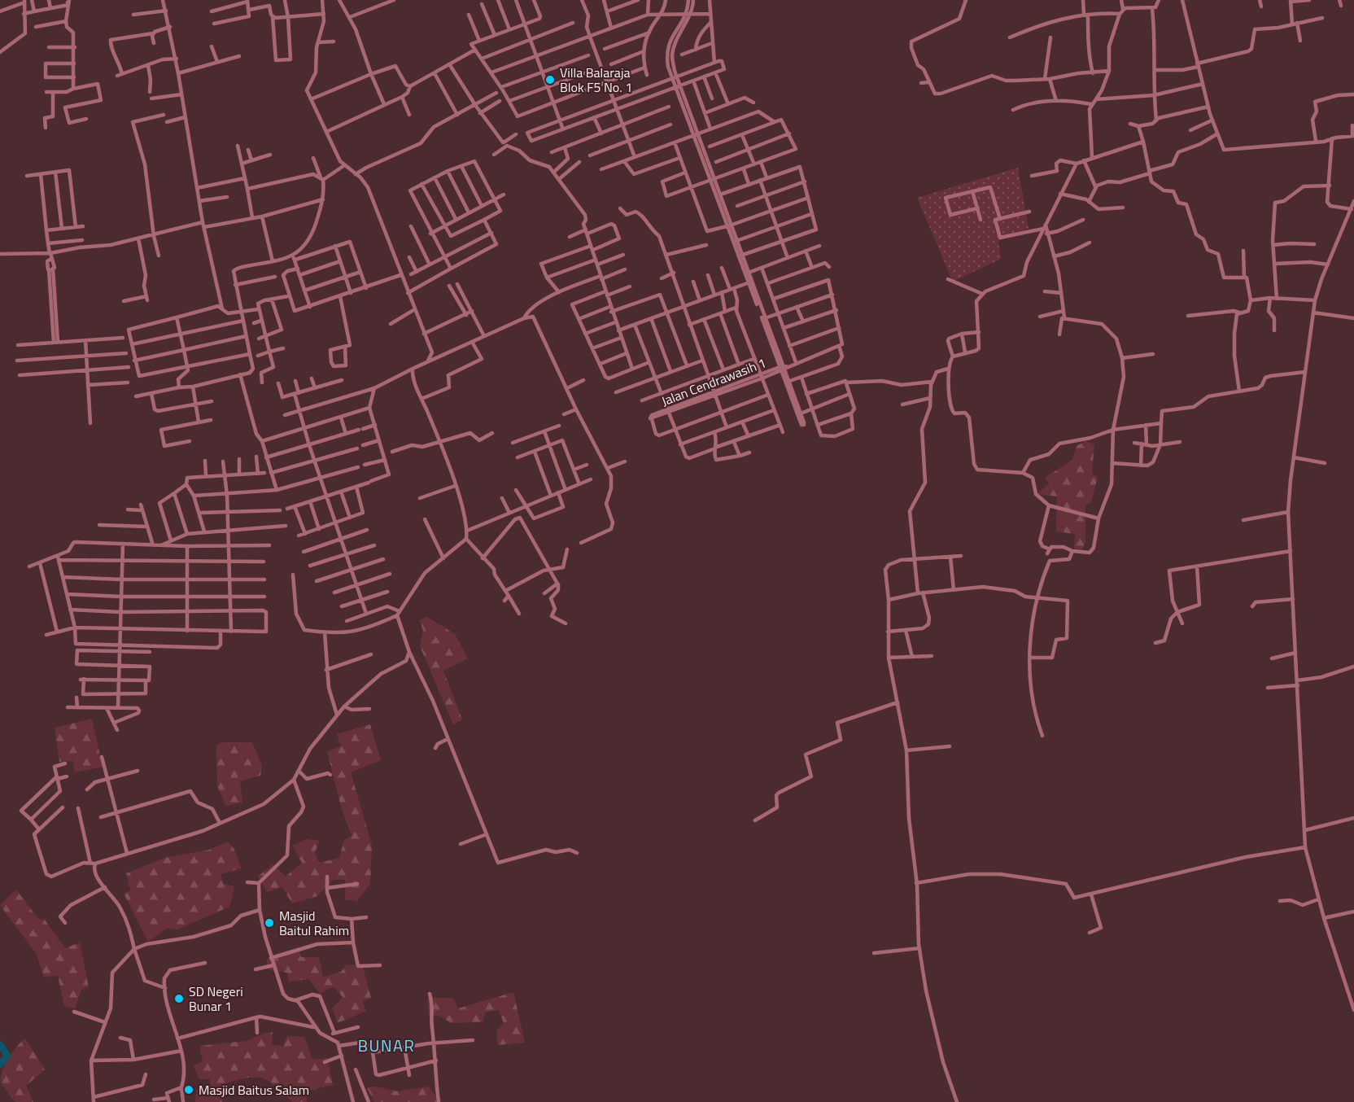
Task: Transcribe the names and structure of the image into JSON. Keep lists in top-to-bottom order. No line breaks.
{"streets":{"street":["Jalan Cendrawasih 1"]},"districts":["BUNAR"],"places":["Villa Balaraja Blok F5 No. 1","Masjid Baitul Rahim","SD Negeri Bunar 1","Masjid Baitus Salam"]}
